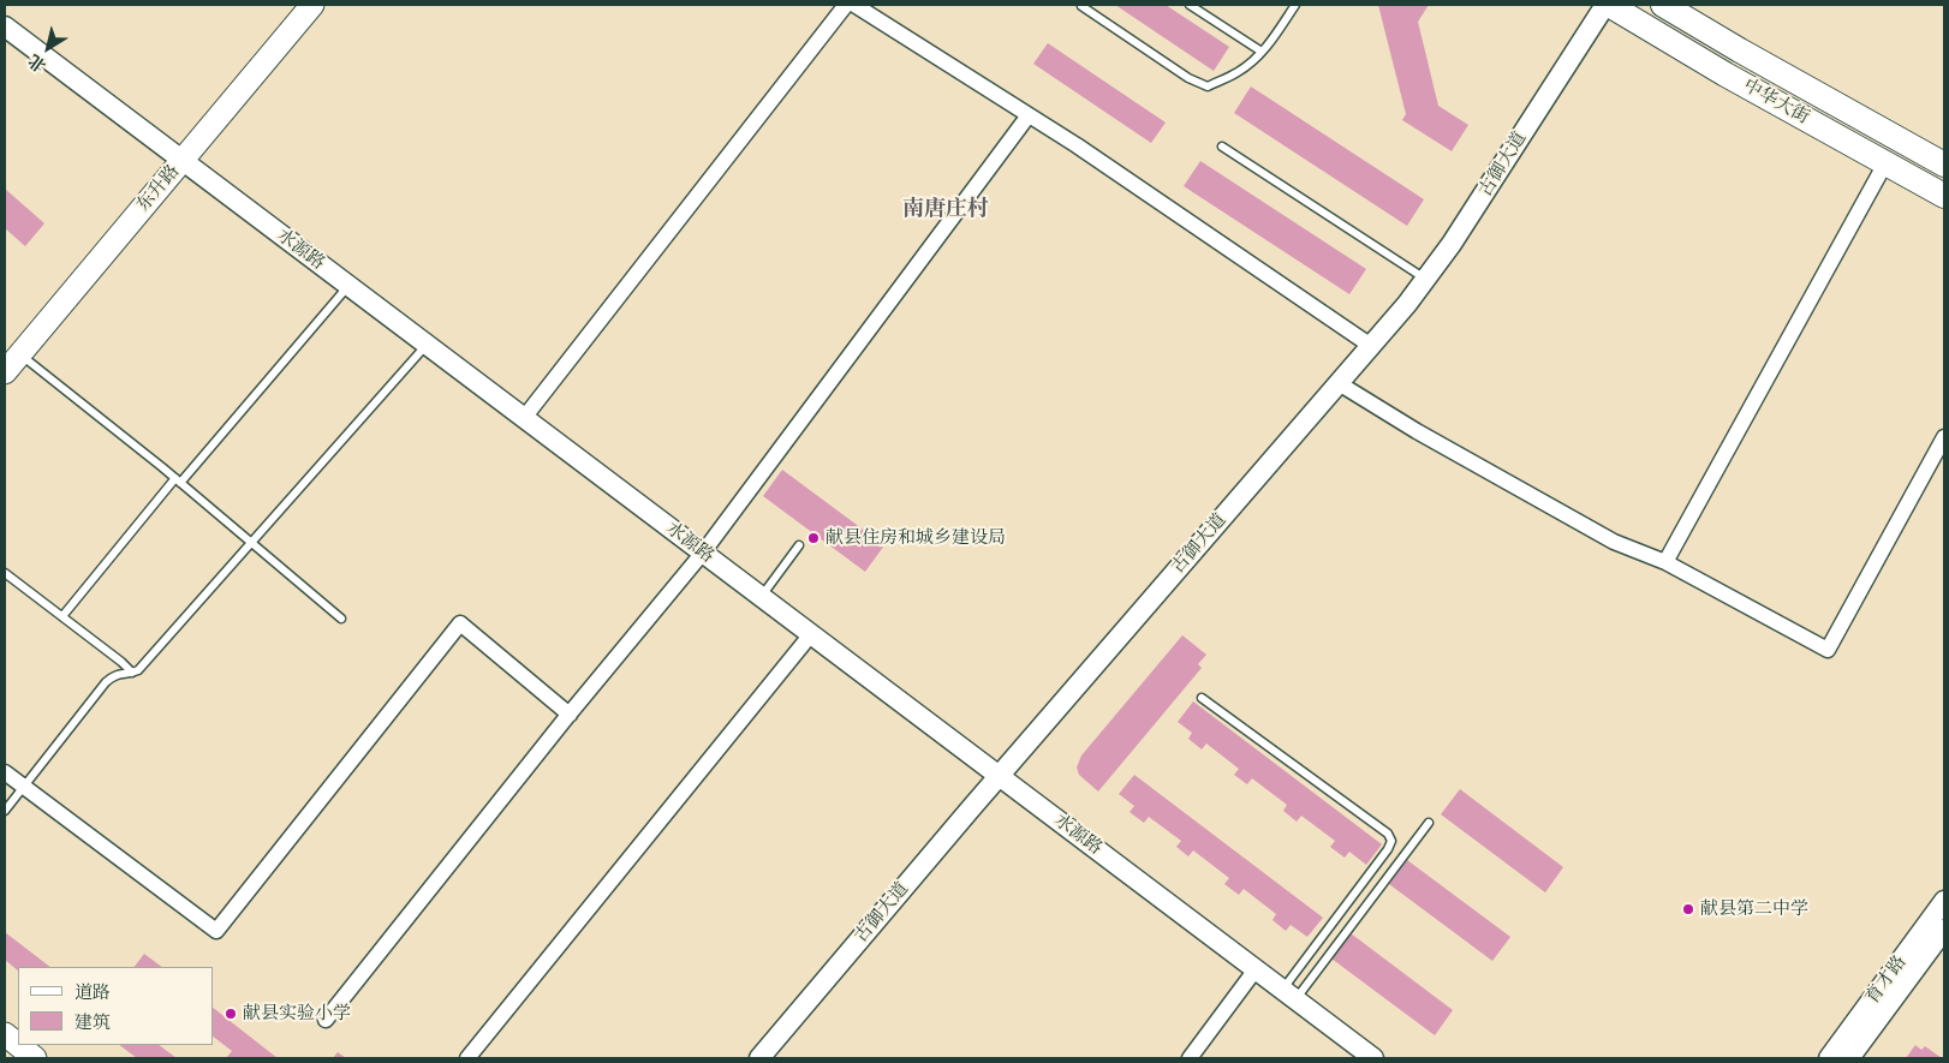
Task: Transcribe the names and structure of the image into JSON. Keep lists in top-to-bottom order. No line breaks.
{"streets":{"main road":["中华大街","东升路"],"street":["古御大道","水源路","育才路"]},"crossings":[["中华大街","古御大道"],["古御大道","水源路"],["东升路","水源路"]],"districts":["南唐庄村"],"places":["献县住房和城乡建设局","献县第二中学","献县实验小学"],"legend":["道路","建筑"],"north":"bottom left"}
